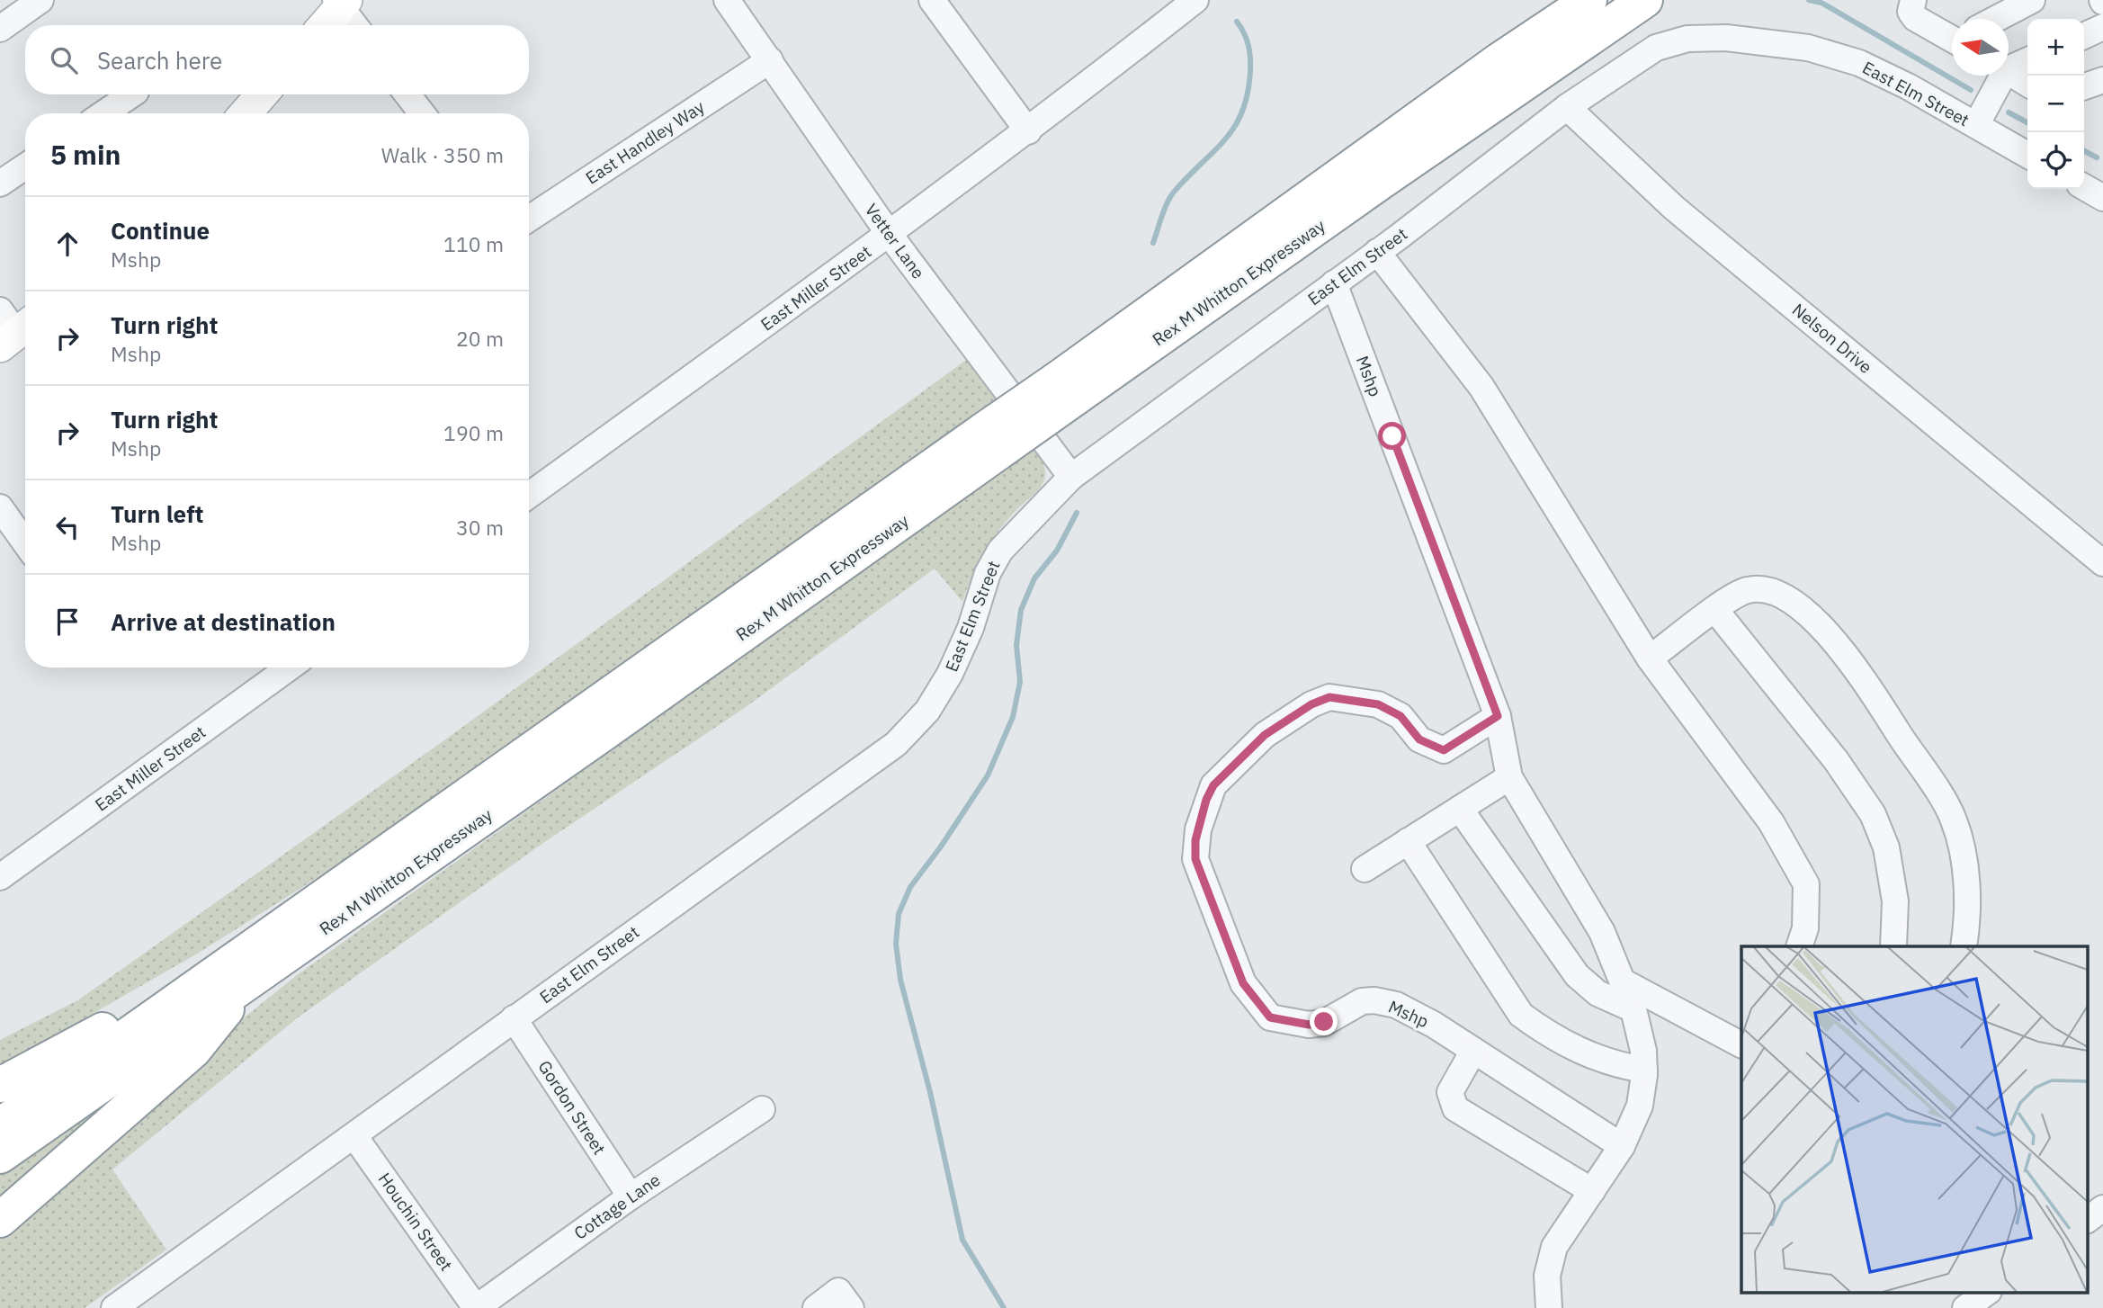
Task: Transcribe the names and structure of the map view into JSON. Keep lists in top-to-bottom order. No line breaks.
{"streets":{"highway":["Rex M Whitton Expressway"],"street":["East Elm Street","East Handley Way","Vetter Lane","East Miller Street","Nelson Drive","Mshp","Gordon Street","Cottage Lane","Houchin Street"]},"crossings":[["East Elm Street","Vetter Lane"],["East Elm Street","Nelson Drive"],["East Elm Street","Mshp"],["East Elm Street","Gordon Street"],["East Elm Street","Houchin Street"],["East Handley Way","Vetter Lane"],["Vetter Lane","East Miller Street"],["Gordon Street","Cottage Lane"],["Cottage Lane","Houchin Street"]],"north":"left","page":{"map_buttons":["+","−"],"search":"Search here","heading":["5 min","Walk · 350 m"],"list":[["Continue","Mshp","110 m"],["Turn right","Mshp","20 m"],["Turn right","Mshp","190 m"],["Turn left","Mshp","30 m"],"Arrive at destination"]}}
